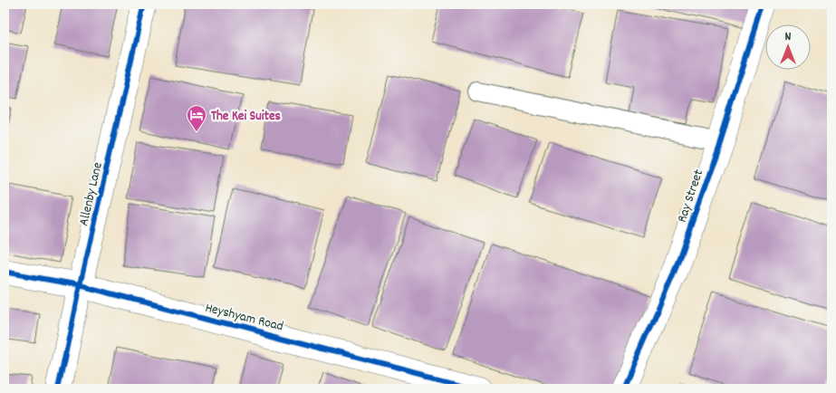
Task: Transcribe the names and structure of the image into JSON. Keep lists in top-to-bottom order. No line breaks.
{"streets":{"street":["Allenby Lane","Ray Street","Heyshyam Road"]},"crossings":[["Allenby Lane","Heyshyam Road"]],"places":{"hotel":["The Kei Suites"]},"north":"top"}
